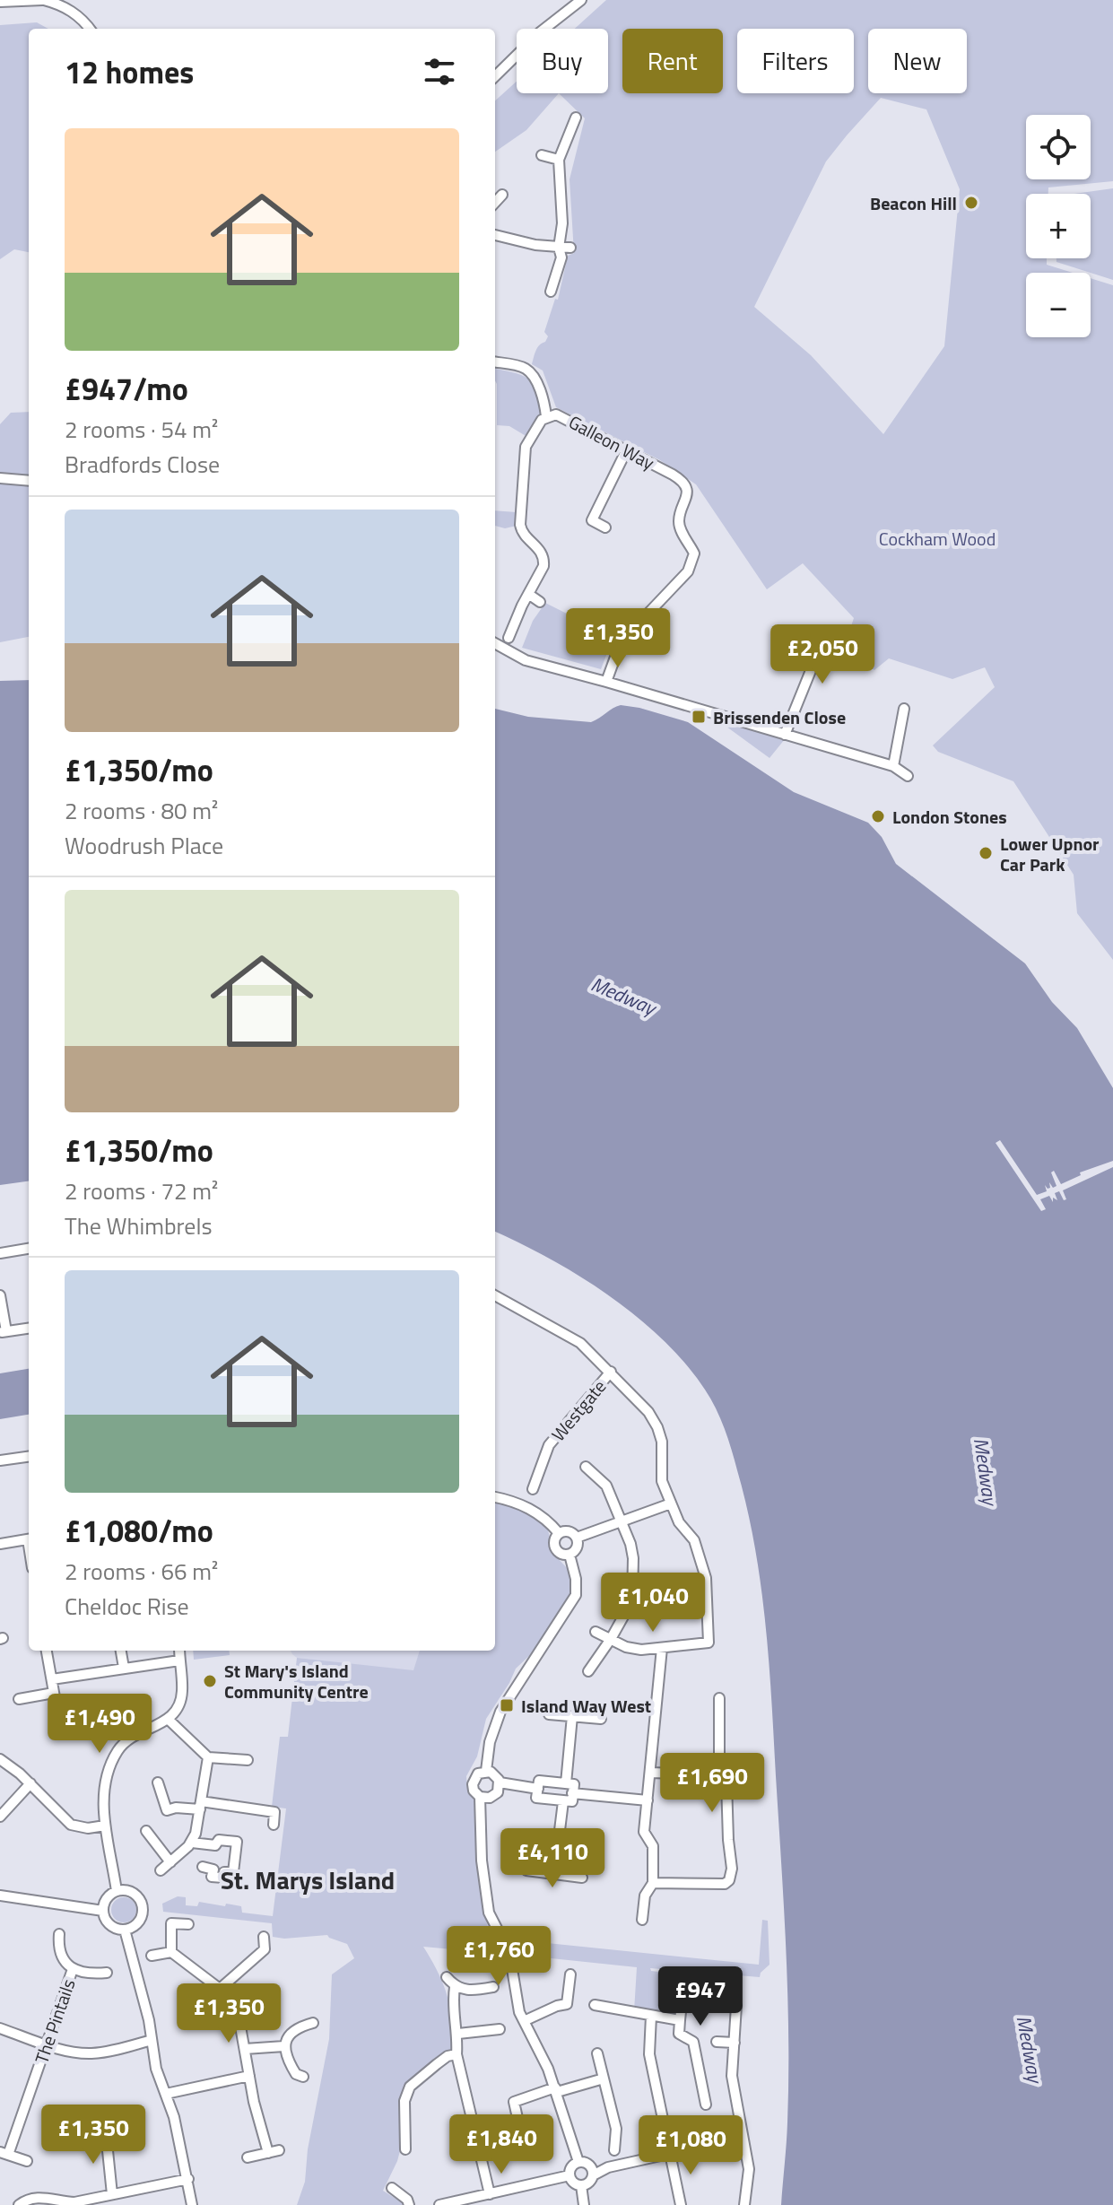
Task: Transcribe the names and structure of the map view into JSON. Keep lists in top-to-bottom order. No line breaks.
{"streets":{"street":["Galleon Way","Westgate","The Pintails"]},"districts":["St. Marys Island"],"water":["Medway"],"parks":["Cockham Wood"],"places":{"other":["Beacon Hill","London Stones","Lower Upnor Car Park","St Mary's Island Community Centre"],"transit":["Brissenden Close","Island Way West"]},"page":{"chip":["Buy","Rent","Filters","New"],"heading":"12 homes","map_buttons":["+","−"],"list":[{"name":"£947/mo","note":"2 rooms · 54 m² · Bradfords Close"},{"name":"£1,350/mo","note":"2 rooms · 80 m² · Woodrush Place"},{"name":"£1,350/mo","note":"2 rooms · 72 m² · The Whimbrels"},{"name":"£1,080/mo","note":"2 rooms · 66 m² · Cheldoc Rise"}],"price":["£1,350","£2,050","£1,040","£1,490","£1,690","£4,110","£1,760","£947","£1,350","£1,350","£1,840","£1,080"]}}
